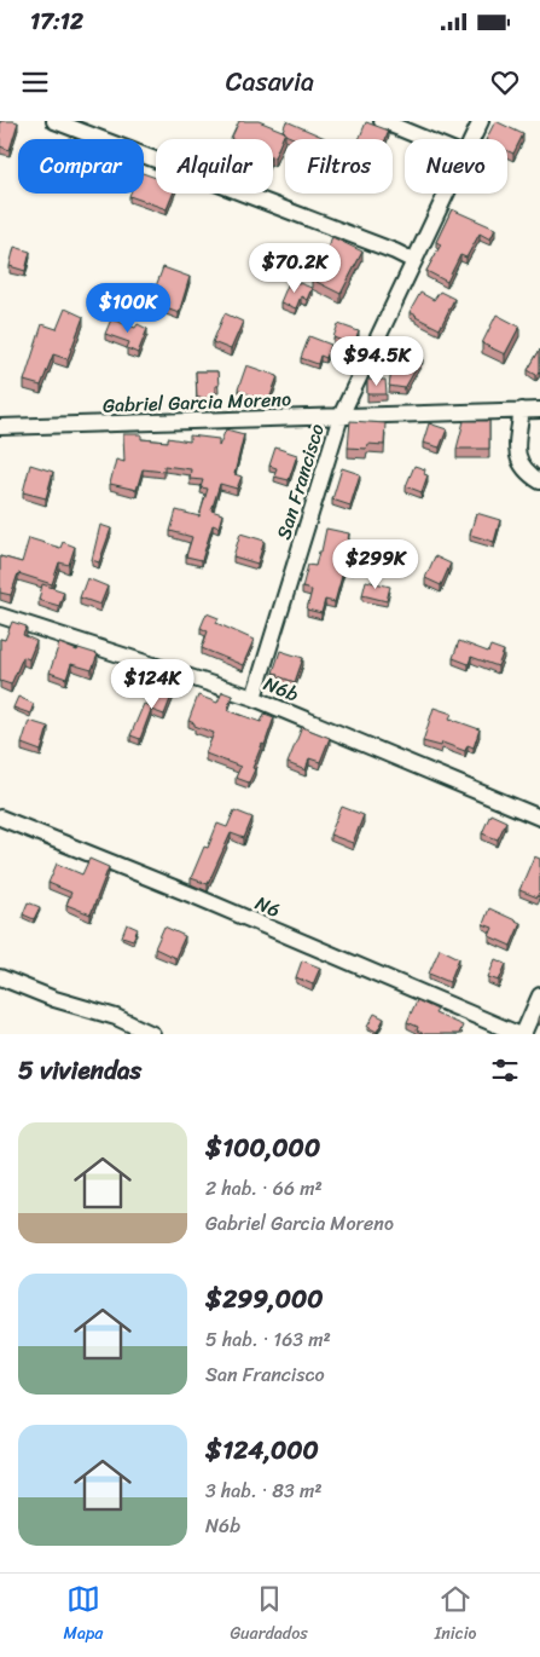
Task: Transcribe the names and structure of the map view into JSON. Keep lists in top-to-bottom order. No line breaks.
{"streets":{"street":["Gabriel Garcia Moreno","San Francisco","N6b","N6"]},"crossings":[["Gabriel Garcia Moreno","San Francisco"],["San Francisco","N6b"]],"page":{"status":"17:12","header":"Casavia","chip":["Comprar","Alquilar","Filtros","Nuevo"],"price":["$70.2K","$100K","$94.5K","$299K","$124K"],"heading":"5 viviendas","list":[{"name":"$100,000","note":"2 hab. · 66 m² · Gabriel Garcia Moreno"},{"name":"$299,000","note":"5 hab. · 163 m² · San Francisco"},{"name":"$124,000","note":"3 hab. · 83 m² · N6b"}],"tabs":["Mapa","Guardados","Inicio"]}}
